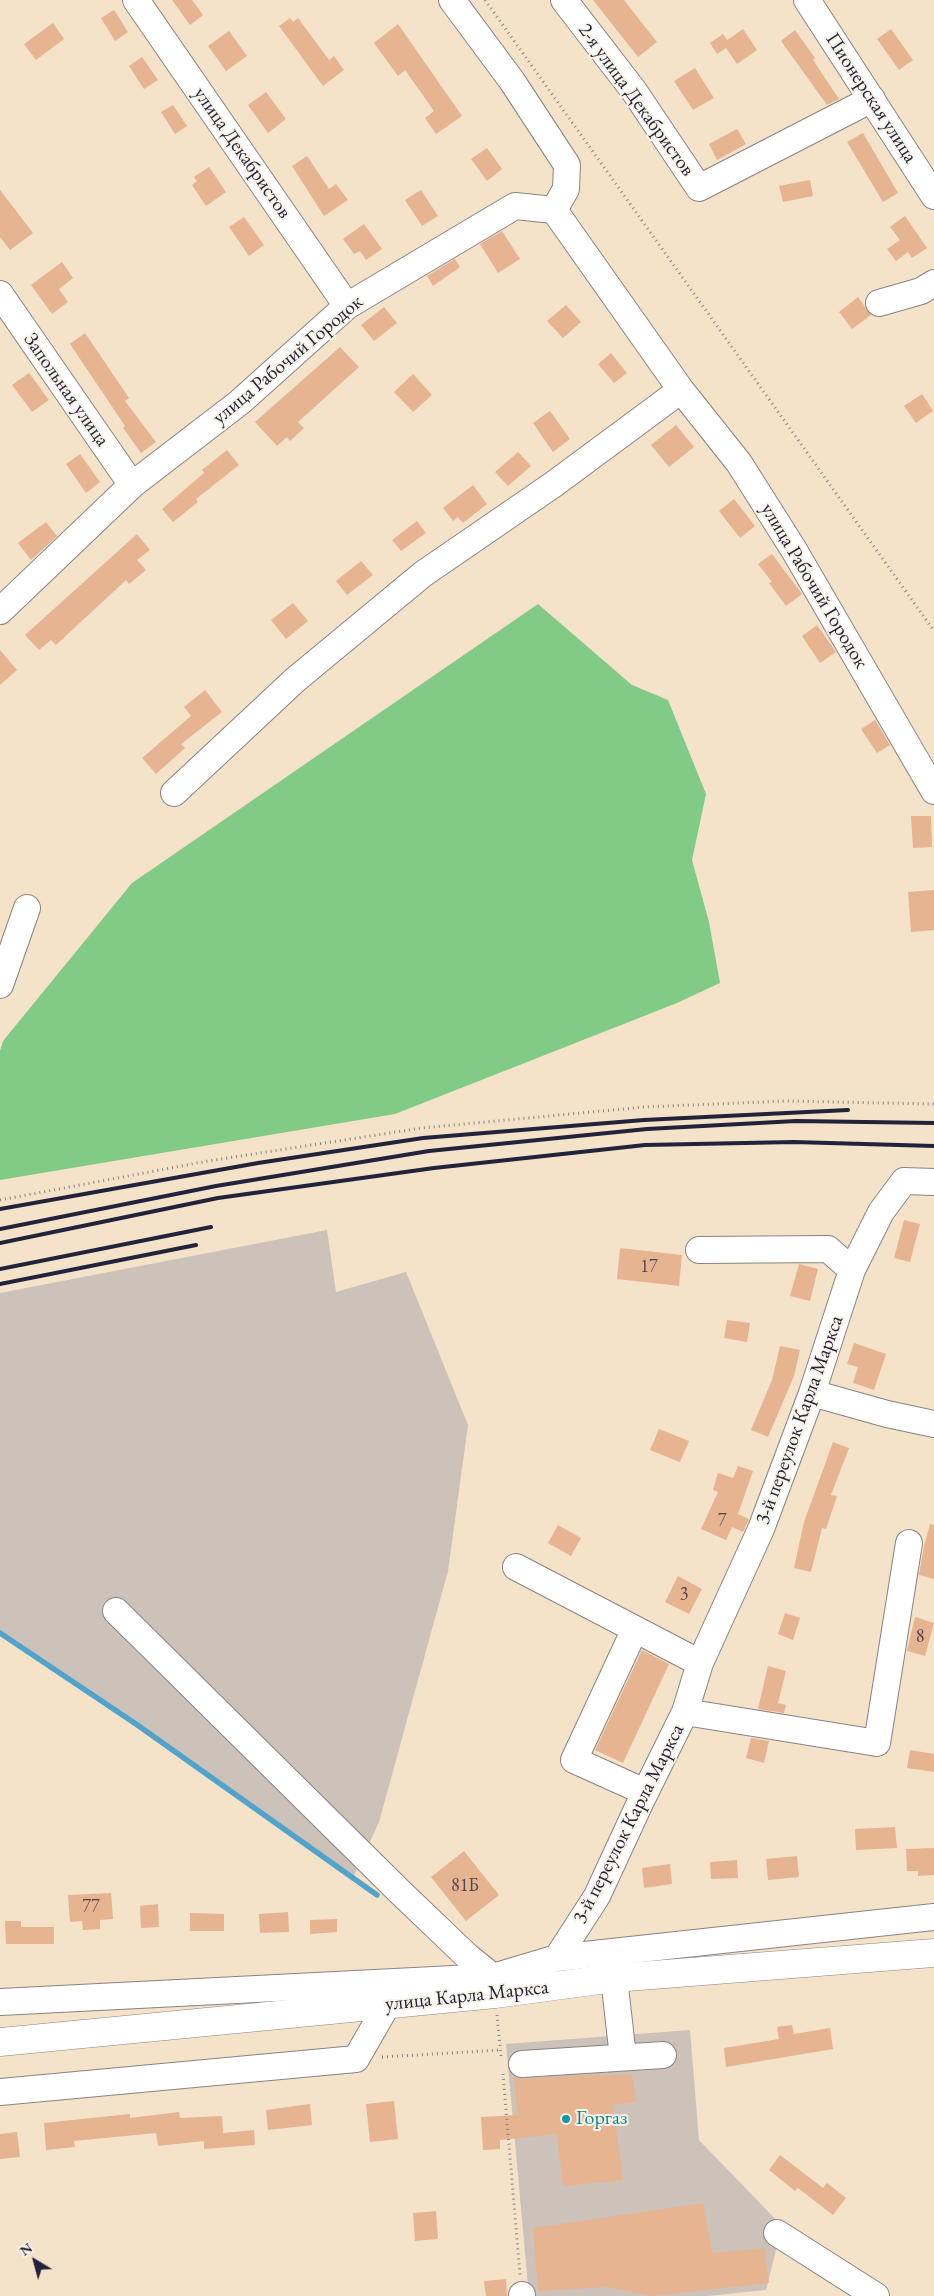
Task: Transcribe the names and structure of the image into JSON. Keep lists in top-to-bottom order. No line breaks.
{"streets":{"main road":["улица Карла Маркса"],"street":["Пионерская улица","2-я улица Декабристов","улица Декабристов","улица Рабочий Городок","Запольная улица","3-й переулок Карла Маркса"]},"crossings":[["Пионерская улица","2-я улица Декабристов"],["улица Декабристов","улица Рабочий Городок"],["улица Рабочий Городок","Запольная улица"]],"places":["Горгаз"],"house_numbers":["17","7","3","8","81Б","77"],"north":"top left"}
